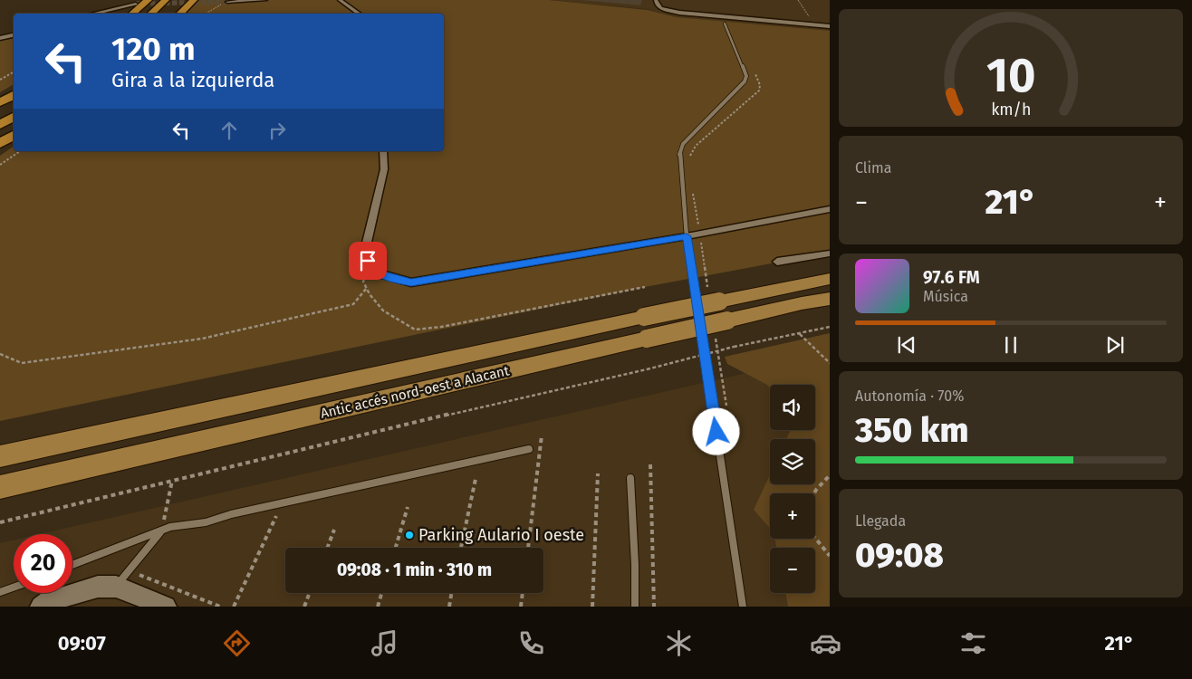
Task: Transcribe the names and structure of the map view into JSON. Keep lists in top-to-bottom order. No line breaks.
{"streets":{"main road":["Antic accés nord-oest a Alacant"]},"places":["Parking Aulario I oeste"],"page":{"turn":["120 m","Gira a la izquierda"],"tile":["Clima",["Autonomía · 70%","350 km"],["Llegada","09:08"]],"heat":["−","21°","+"],"song":["97.6 FM","Música"],"map_buttons":["+","−"],"limit":"20","trip":"09:08 · 1 min · 310 m","tabs":["09:07","21°"],"gauge":["10","km/h"]}}
